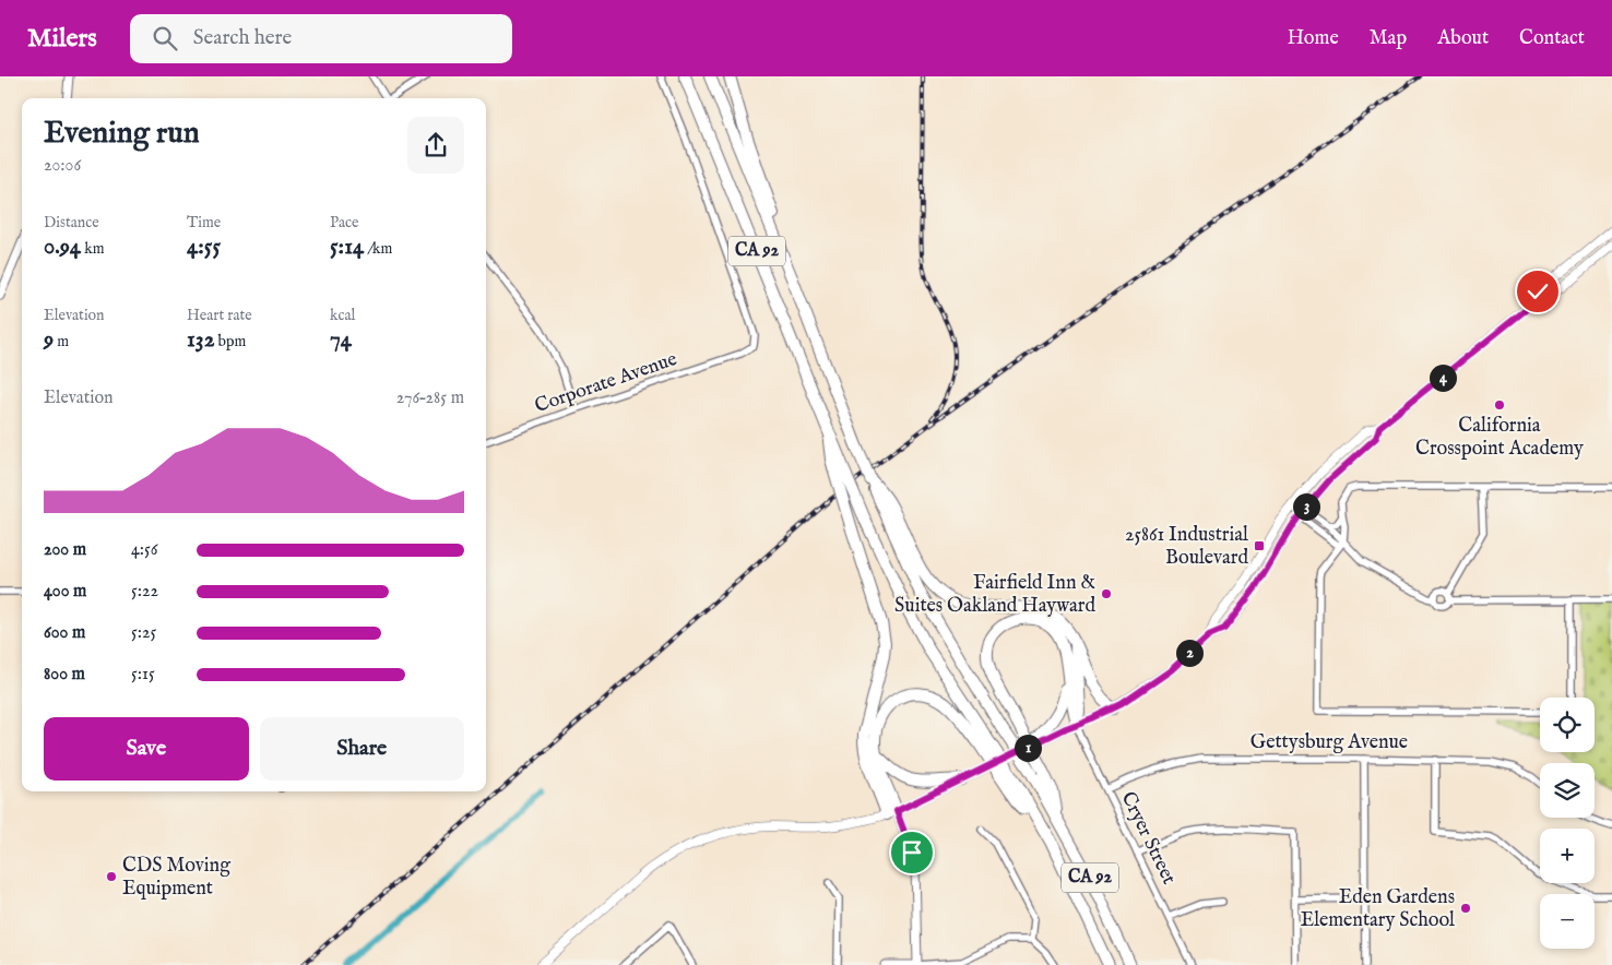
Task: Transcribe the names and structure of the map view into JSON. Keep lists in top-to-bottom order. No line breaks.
{"streets":{"highway":["CA 92"],"street":["Corporate Avenue","Gettysburg Avenue","Cryer Street"]},"crossings":[["Gettysburg Avenue","Cryer Street"]],"places":{"other":["California Crosspoint Academy","Fairfield Inn & Suites Oakland Hayward","CDS Moving Equipment","Eden Gardens Elementary School"],"transit":["25861 Industrial Boulevard"]},"page":{"header":"Milers","search":"Search here","nav":["Home","Map","About","Contact"],"heading":["Evening run","20:06"],"stats":[["Distance","0.94 km"],["Time","4:55"],["Pace","5:14 /km"],["Elevation","9 m"],["Heart rate","132 bpm"],["kcal","74"]],"pins":["4","3","2","1"],"chart":["Elevation","276–285 m"],"list":[{"name":"200 m","note":"4:56"},{"name":"400 m","note":"5:22"},{"name":"600 m","note":"5:25"},{"name":"800 m","note":"5:15"}],"map_buttons":["+","−"],"buttons":["Save","Share"]}}
